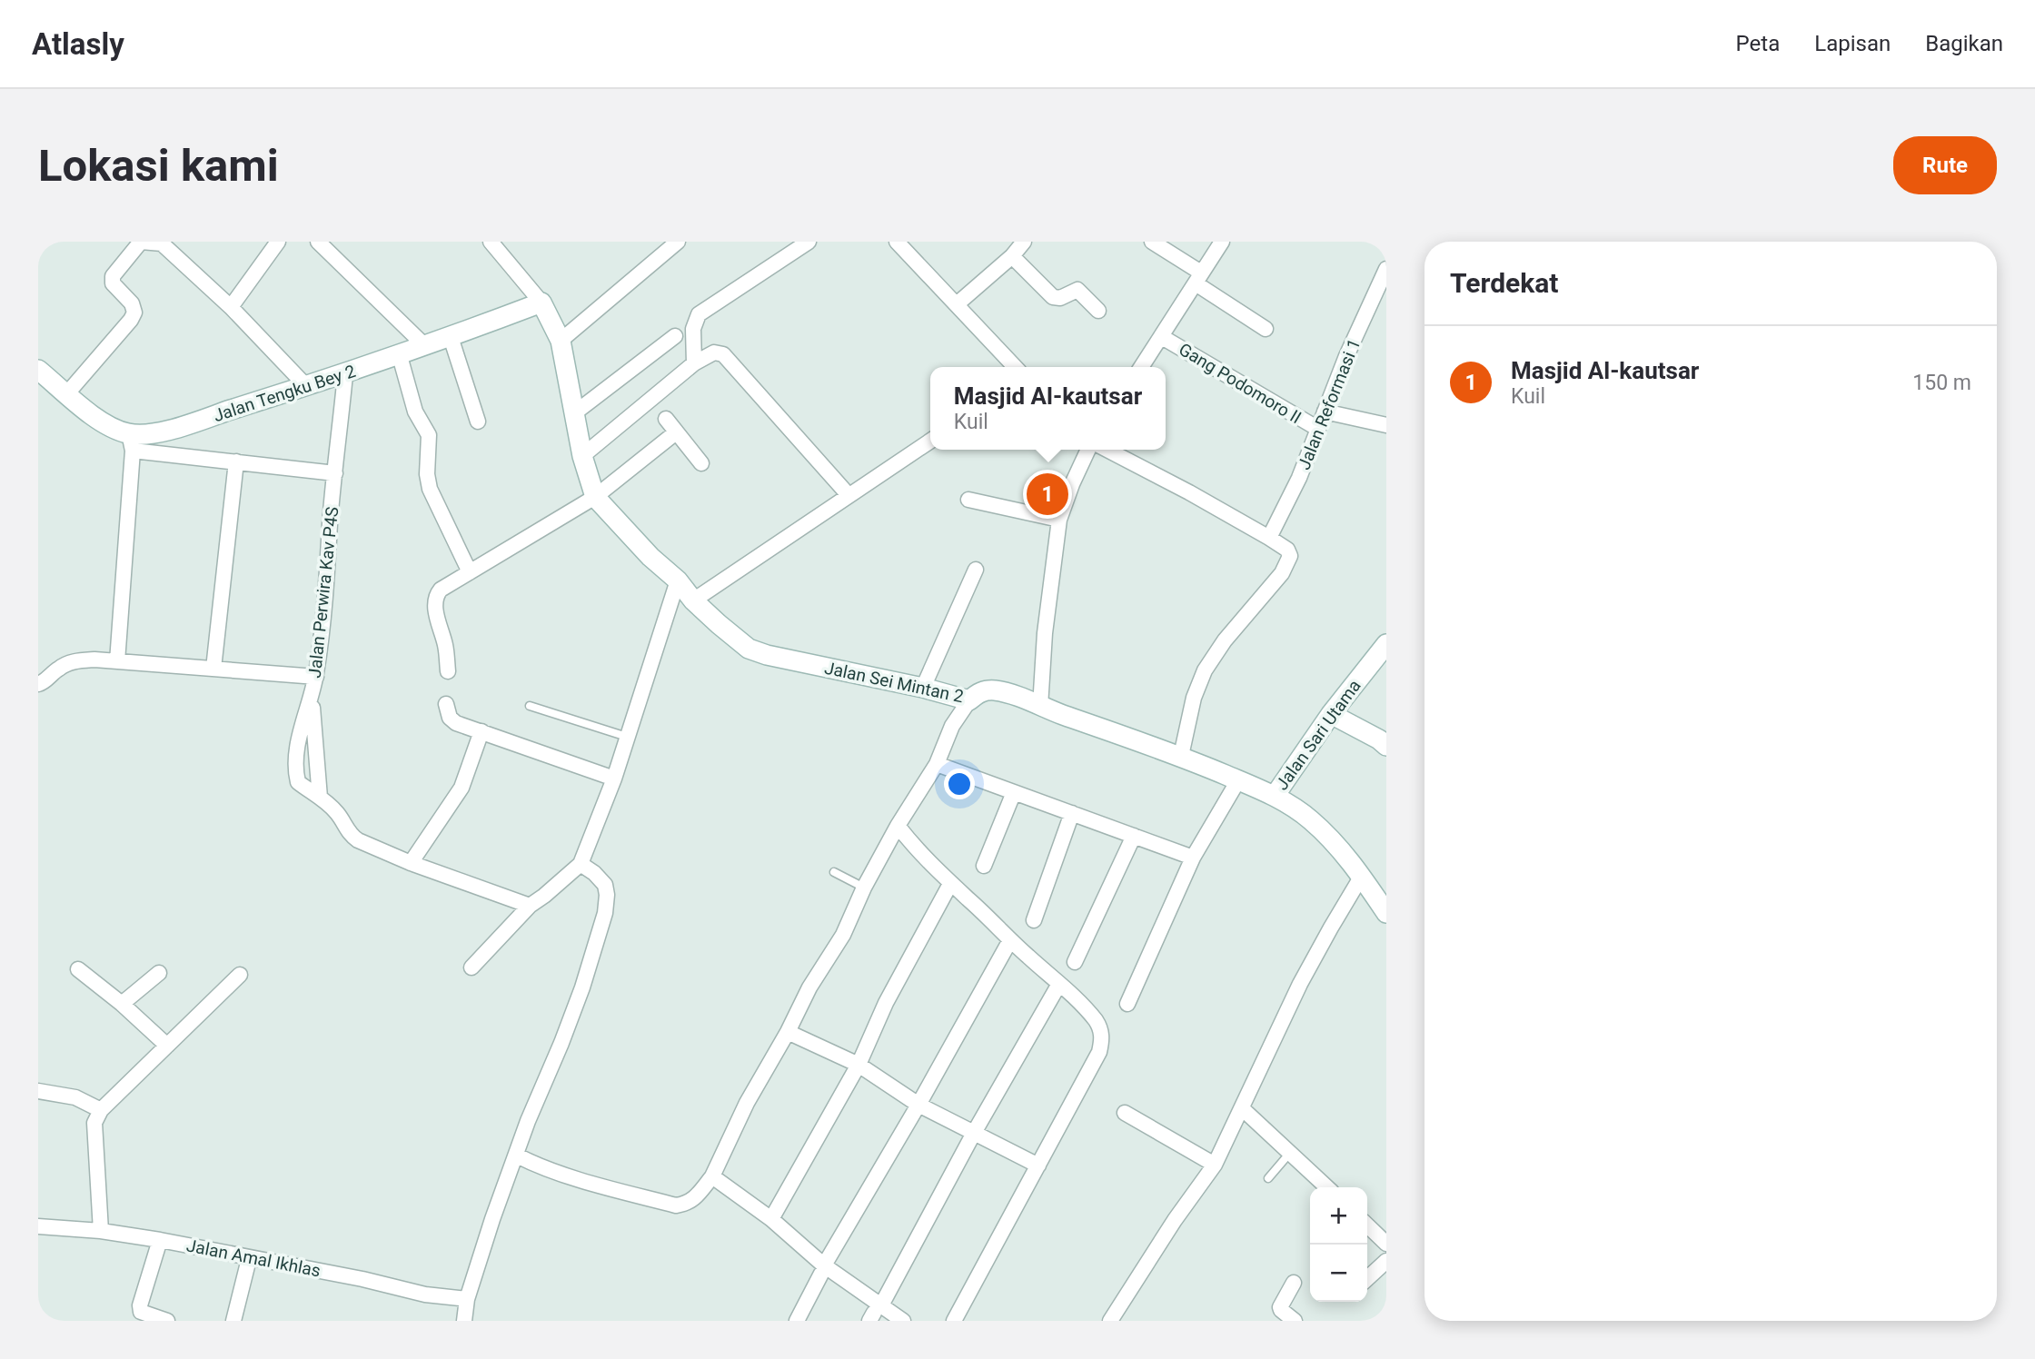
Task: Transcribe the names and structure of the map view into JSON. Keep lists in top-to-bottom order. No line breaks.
{"streets":{"street":["Gang Podomoro II","Jalan Tengku Bey 2","Jalan Reformasi 1","Jalan Perwira Kav P4S","Jalan Sei Mintan 2","Jalan Sari Utama","Jalan Amal Ikhlas"]},"crossings":[["Gang Podomoro II","Jalan Reformasi 1"],["Jalan Tengku Bey 2","Jalan Perwira Kav P4S"],["Jalan Tengku Bey 2","Jalan Sei Mintan 2"],["Jalan Sei Mintan 2","Jalan Sari Utama"]],"page":{"header":"Atlasly","nav":["Peta","Lapisan","Bagikan"],"buttons":"Rute","title":"Lokasi kami","heading":"Terdekat","list":[{"mark":"1","name":"Masjid Al-kautsar","note":"Kuil","value":"150 m"}],"popup":["Masjid Al-kautsar","Kuil"],"pins":"1","map_buttons":["+","−"]}}
